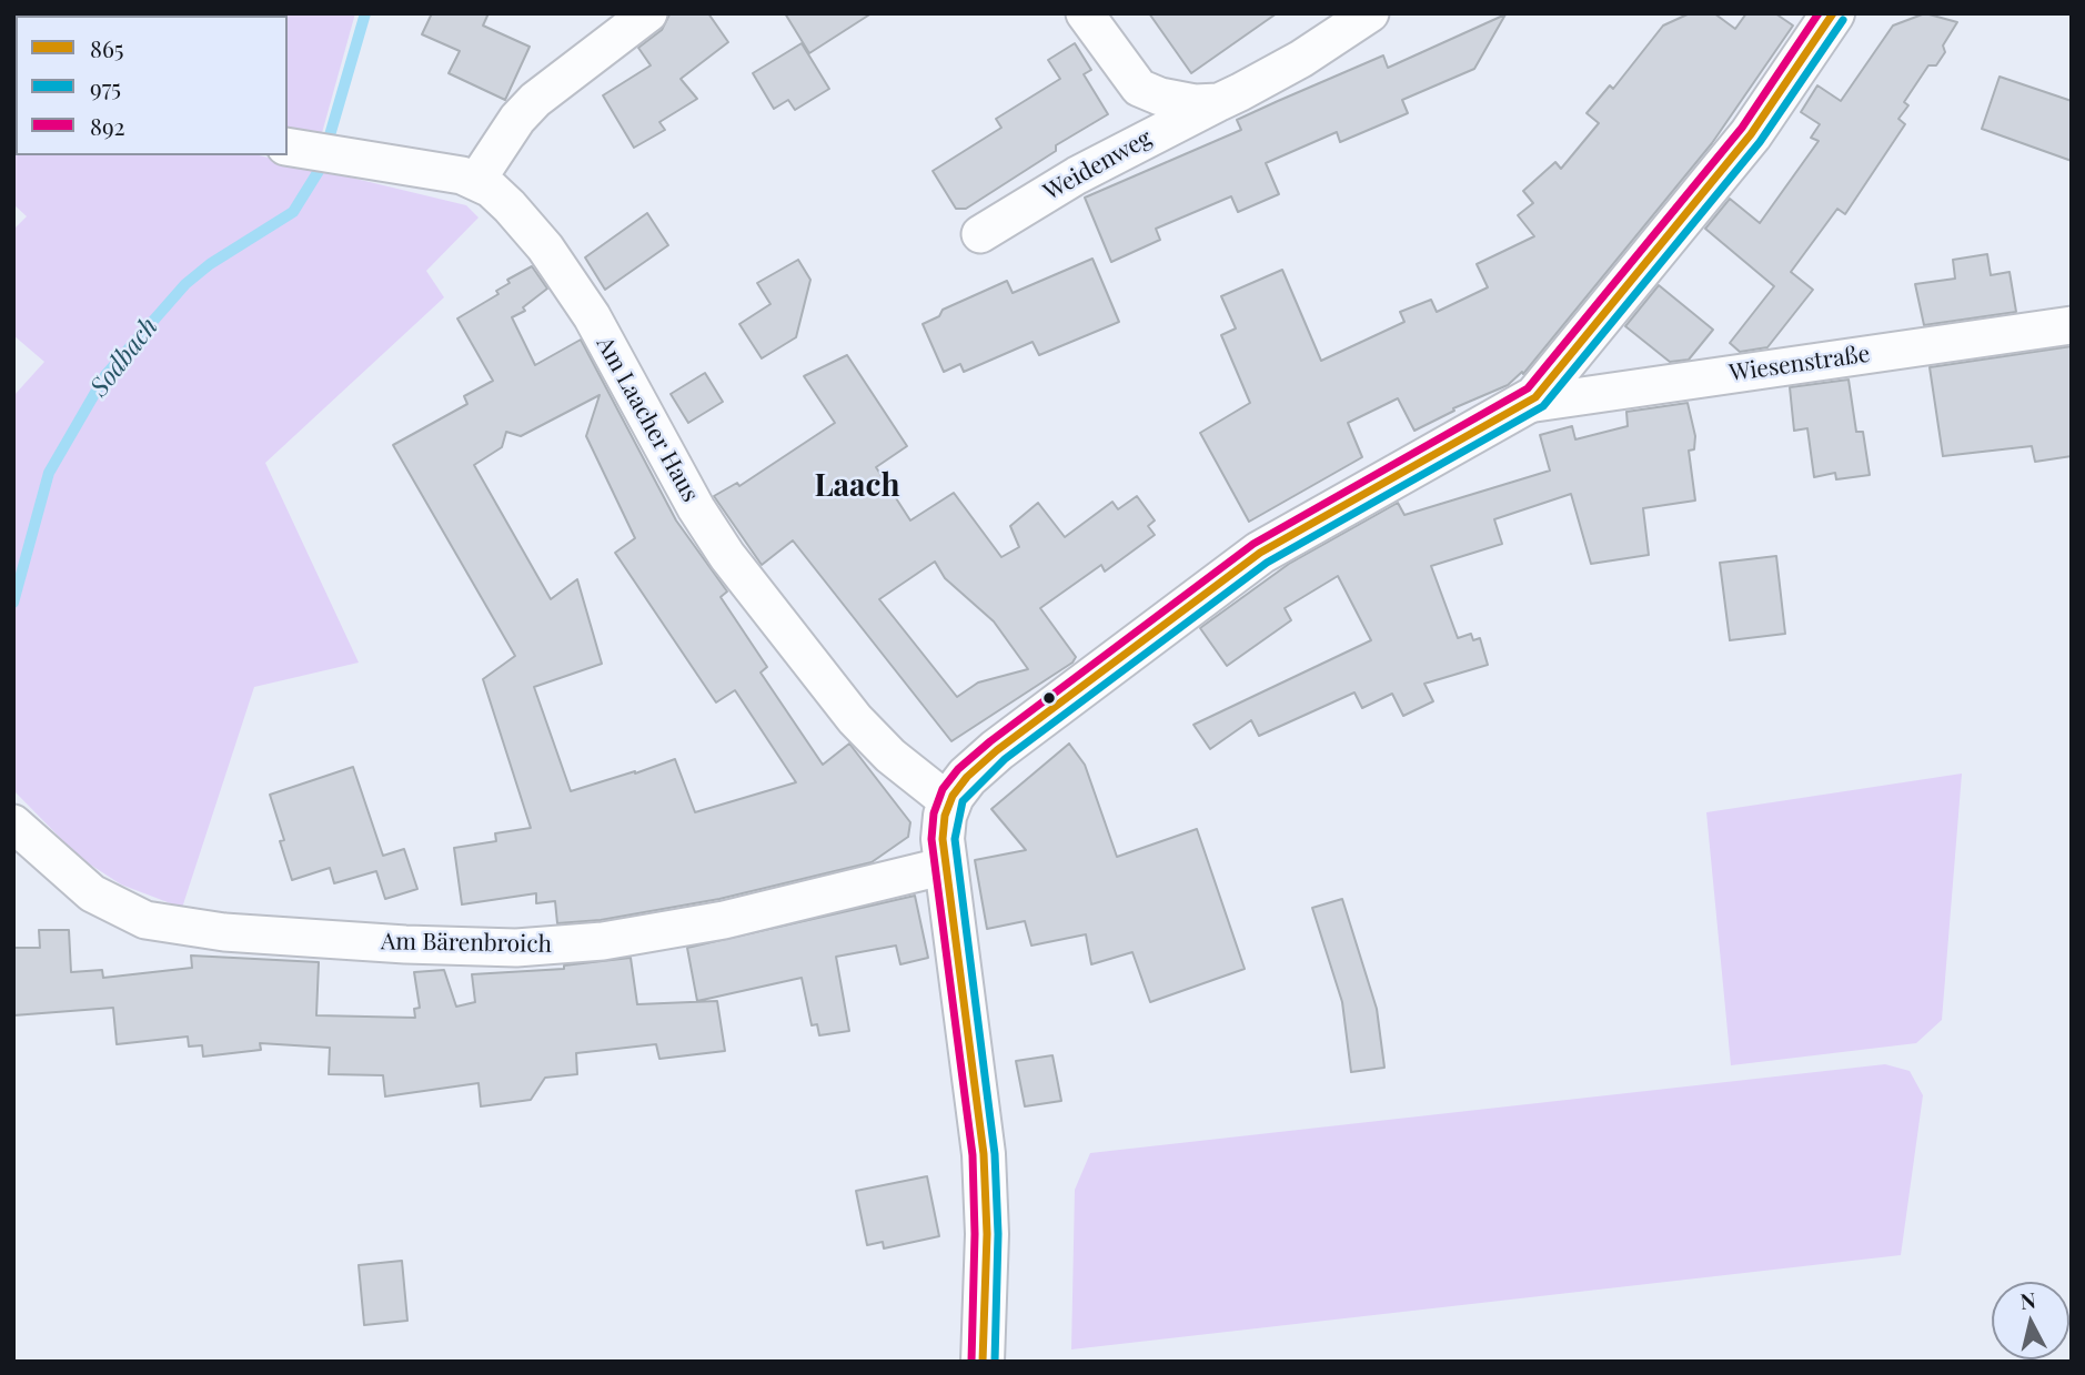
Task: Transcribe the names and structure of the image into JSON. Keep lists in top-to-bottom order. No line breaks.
{"streets":{"street":["Weidenweg","Wiesenstraße","Am Laacher Haus","Am Bärenbroich"]},"districts":["Laach"],"water":["Sodbach"],"lines":["transit line 865","transit line 892","transit line 975"],"legend":["865","975","892"],"north":"top"}
